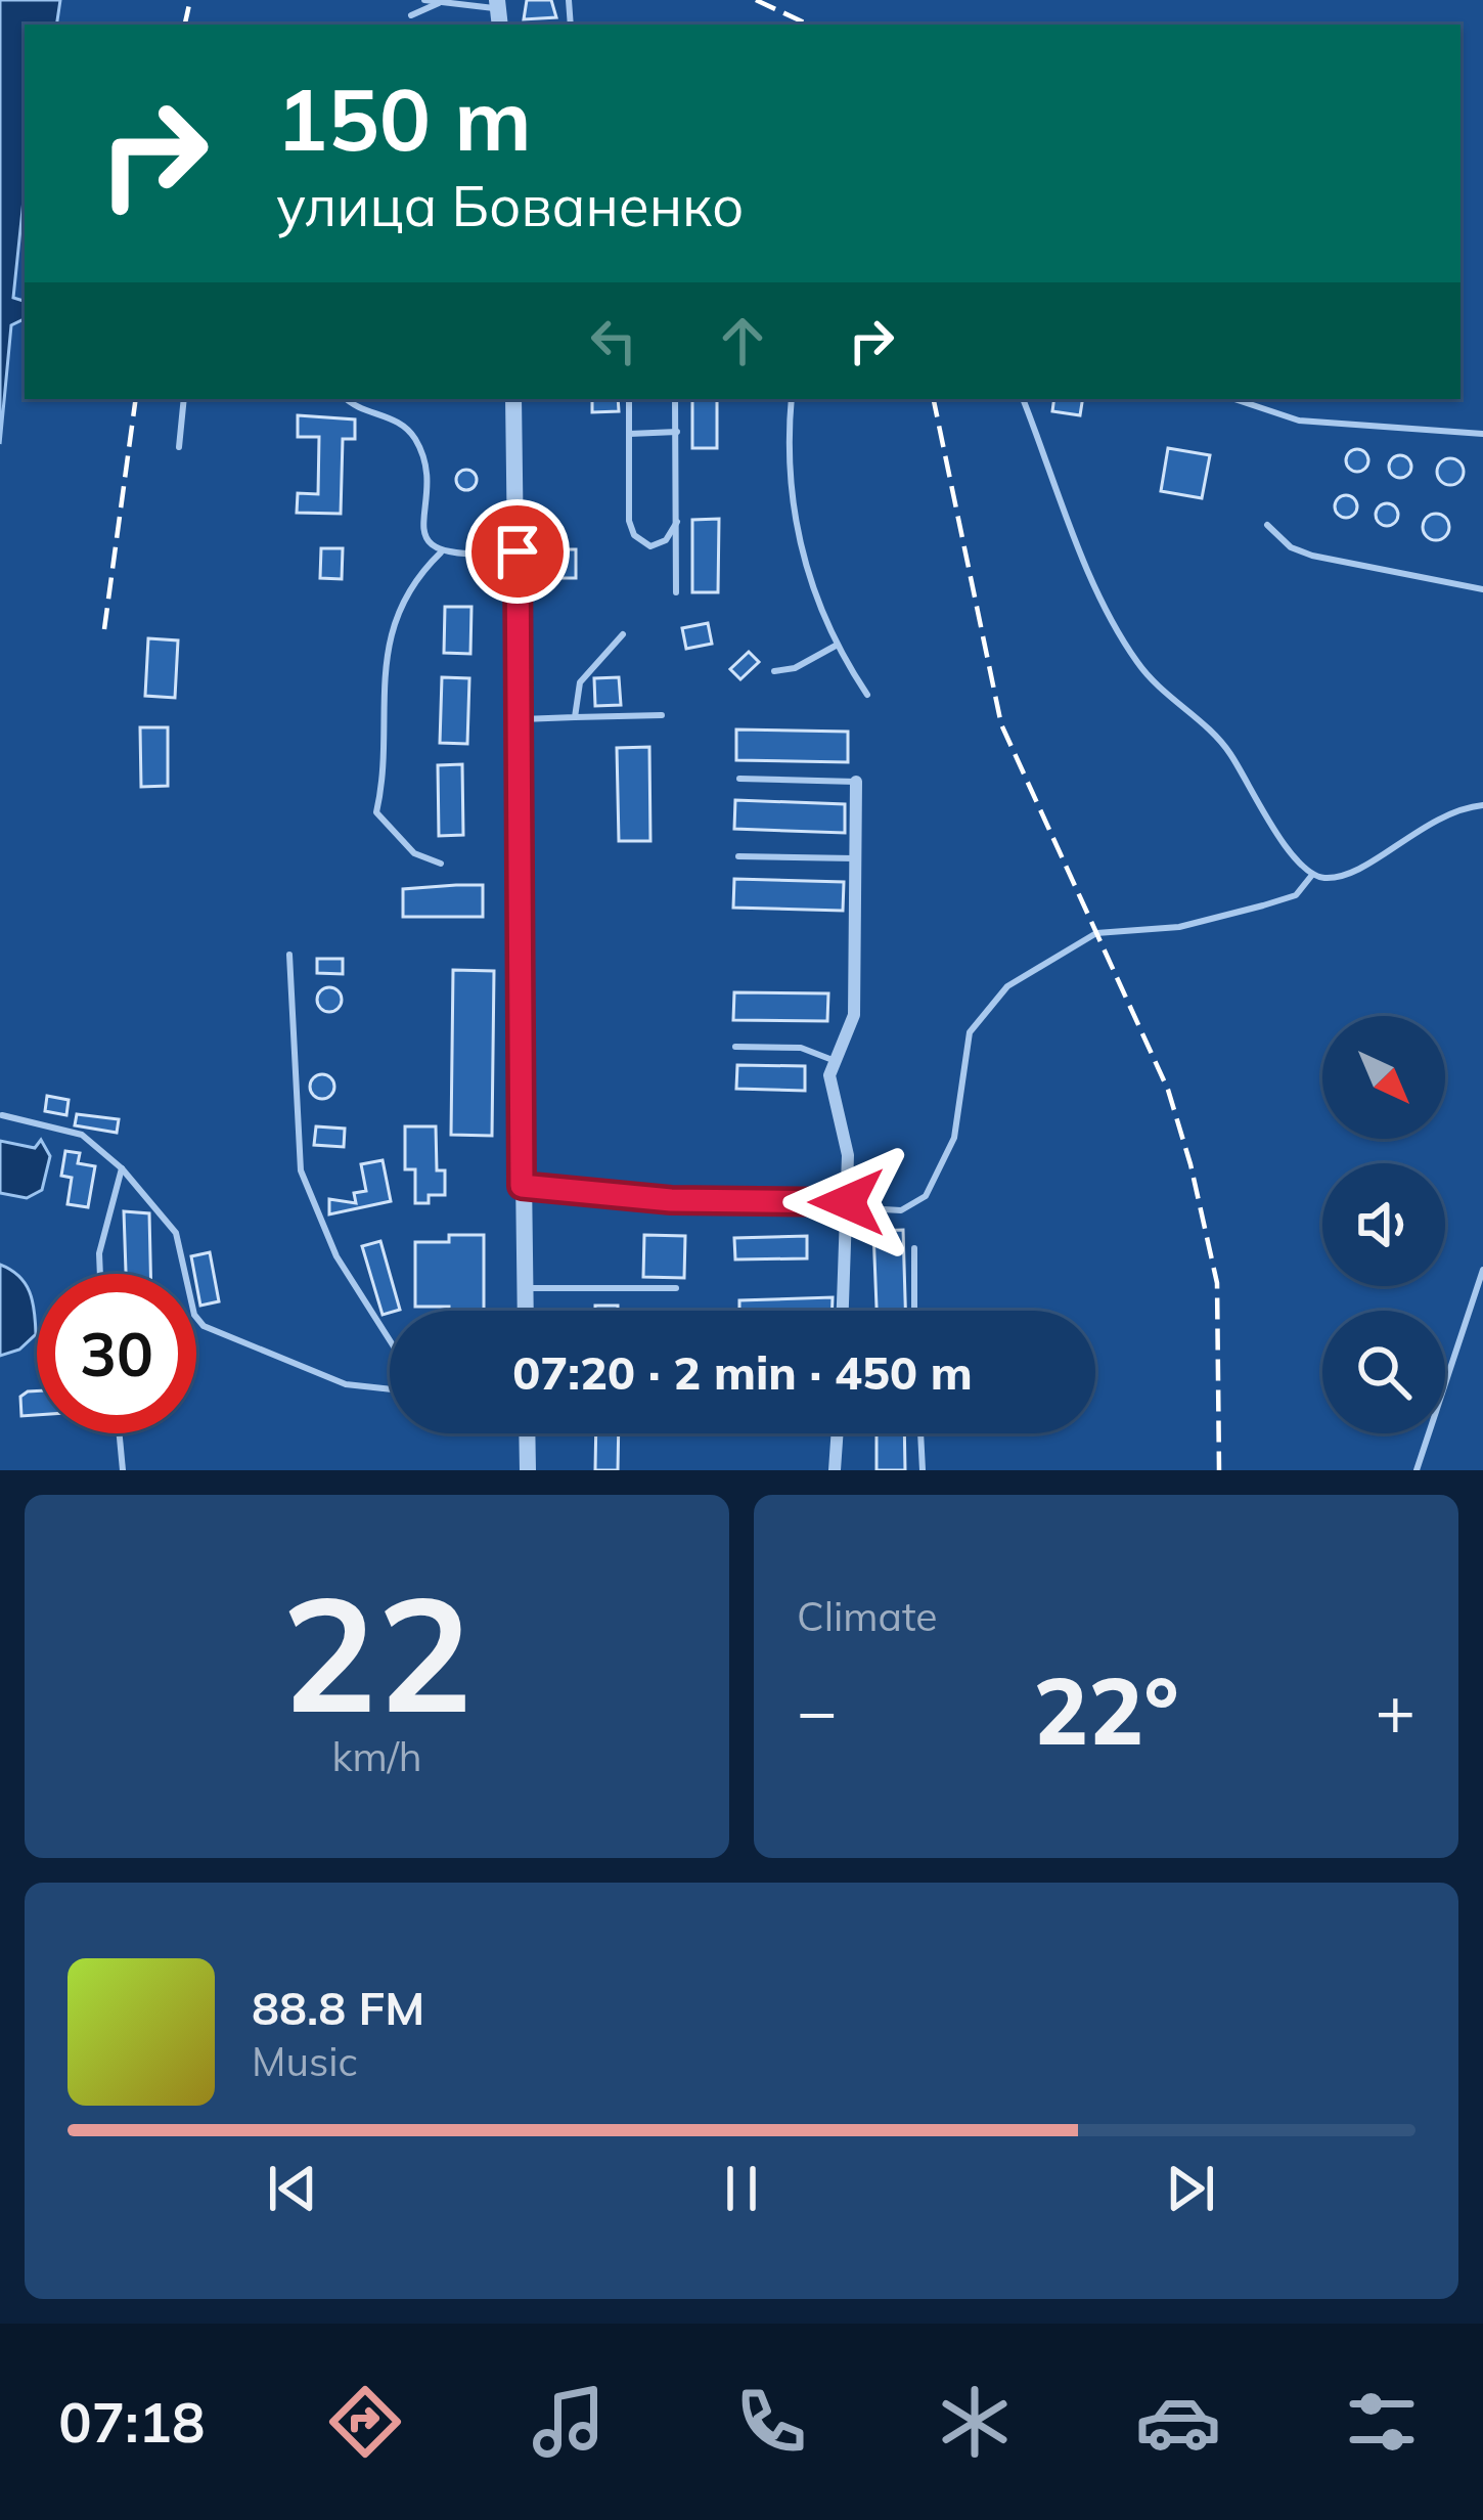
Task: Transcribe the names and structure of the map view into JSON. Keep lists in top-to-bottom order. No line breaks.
{"north":"bottom right","page":{"turn":["150 m","улица Бованенко"],"limit":"30","trip":"07:20 · 2 min · 450 m","tile":[["22","km/h"],"Climate"],"heat":["−","22°","+"],"song":["88.8 FM","Music"],"tabs":"07:18"}}
